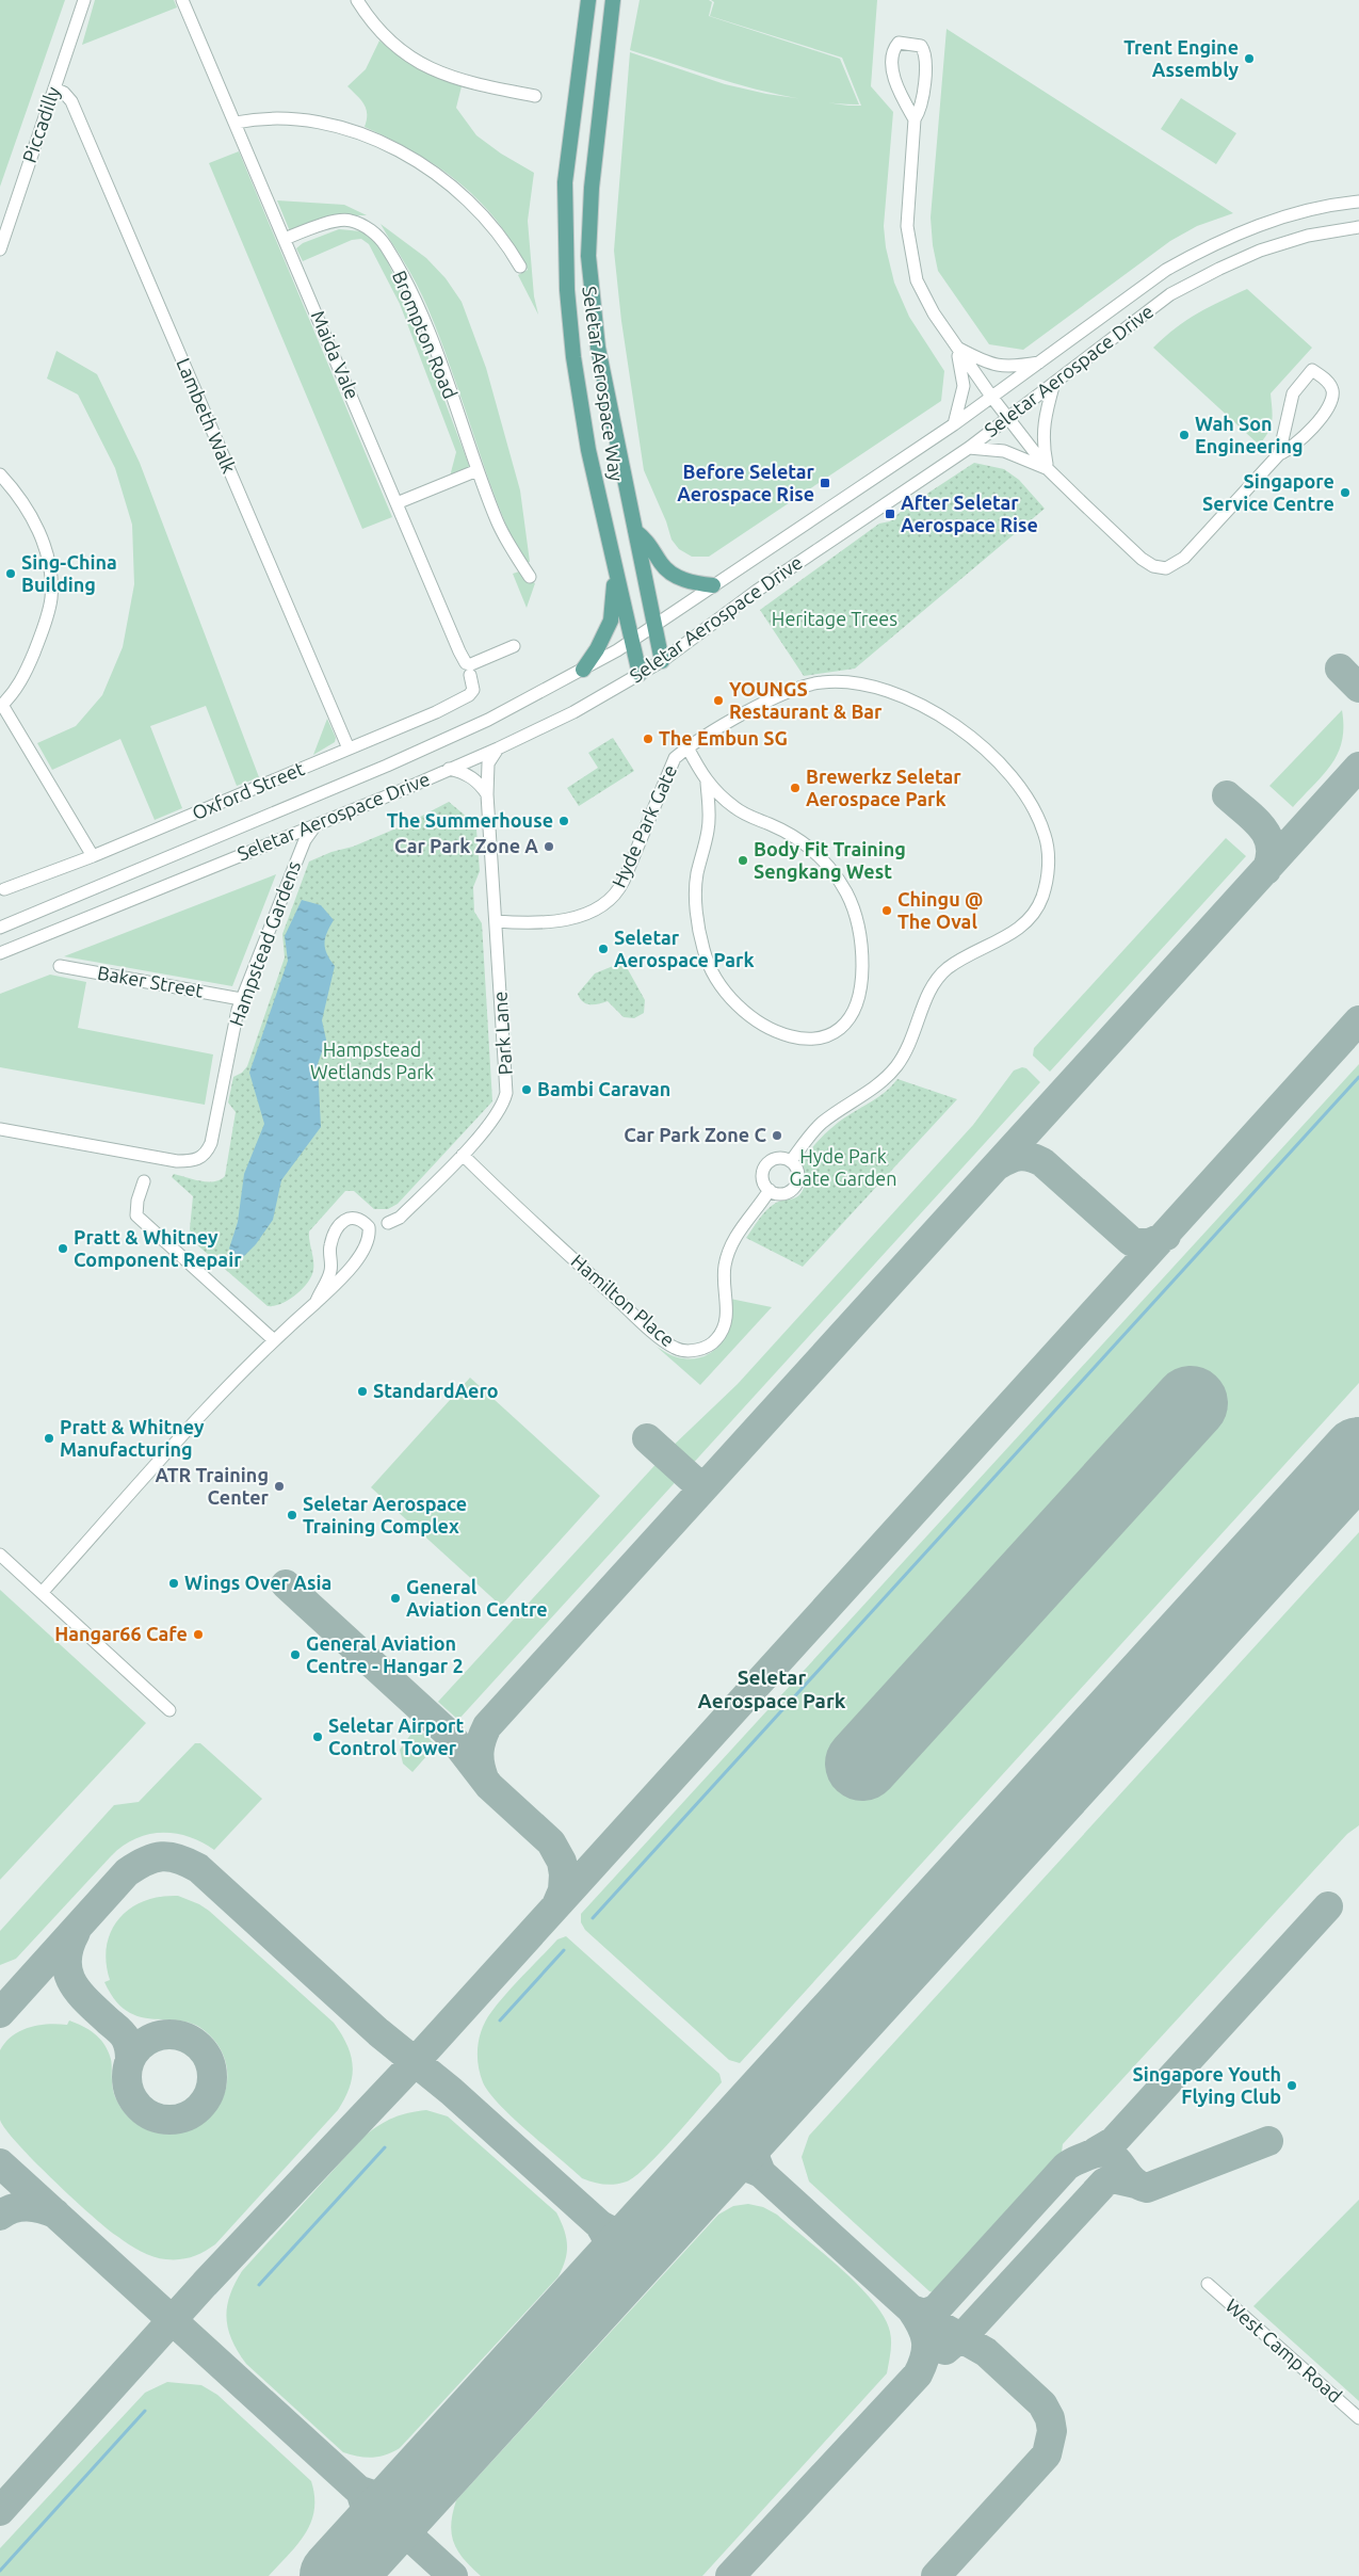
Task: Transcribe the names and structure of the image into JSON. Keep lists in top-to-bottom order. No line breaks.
{"streets":{"main road":["Seletar Aerospace Way"],"street":["Piccadilly","Brompton Road","Maida Vale","Seletar Aerospace Drive","Lambeth Walk","Oxford Street","Hyde Park Gate","Hampstead Gardens","Baker Street","Park Lane","Hamilton Place","West Camp Road"]},"crossings":[["Piccadilly","Lambeth Walk"],["Brompton Road","Maida Vale"],["Seletar Aerospace Drive","Seletar Aerospace Way"],["Seletar Aerospace Drive","Hampstead Gardens"],["Seletar Aerospace Drive","Park Lane"],["Lambeth Walk","Oxford Street"],["Hyde Park Gate","Park Lane"],["Hyde Park Gate","Hamilton Place"],["Hampstead Gardens","Baker Street"],["Park Lane","Hamilton Place"]],"districts":["Seletar Aerospace Park"],"parks":["Heritage Trees","Hampstead Wetlands Park","Hyde Park Gate Garden"],"places":{"other":["Trent Engine Assembly","Wah Son Engineering","Singapore Service Centre","Sing-China Building","YOUNGS Restaurant & Bar","The Embun SG","Brewerkz Seletar Aerospace Park","The Summerhouse","Car Park Zone A","Body Fit Training Sengkang West","Chingu @ The Oval","Seletar Aerospace Park","Bambi Caravan","Car Park Zone C","Pratt & Whitney Component Repair","StandardAero","Pratt & Whitney Manufacturing","ATR Training Center","Seletar Aerospace Training Complex","Wings Over Asia","General Aviation Centre","Hangar66 Cafe","General Aviation Centre - Hangar 2","Seletar Airport Control Tower","Singapore Youth Flying Club"],"transit":["Before Seletar Aerospace Rise","After Seletar Aerospace Rise"]}}
